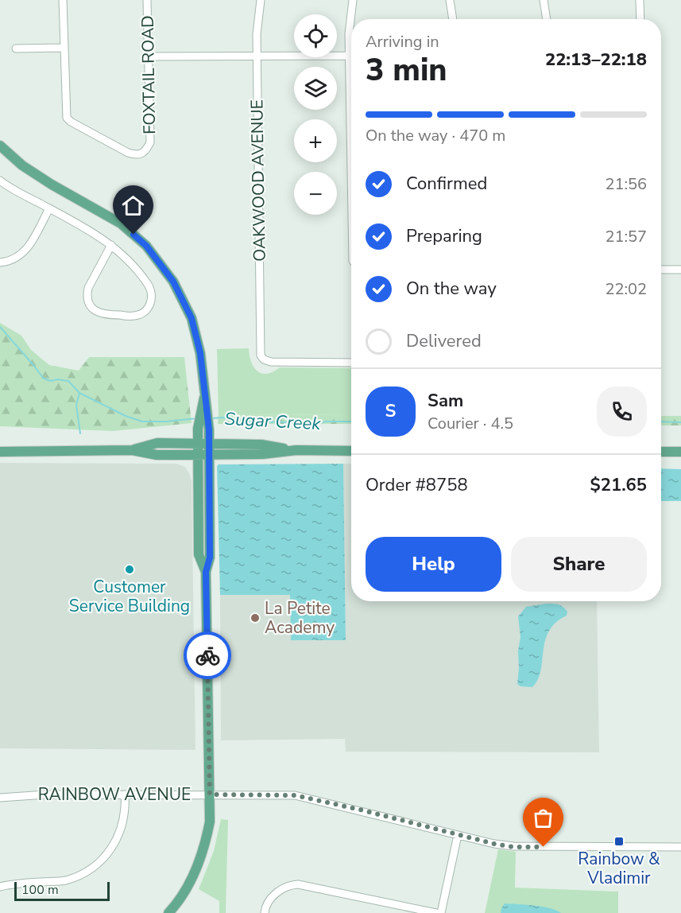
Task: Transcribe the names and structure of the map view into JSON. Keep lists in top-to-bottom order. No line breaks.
{"streets":{"street":["FOXTAIL ROAD","OAKWOOD AVENUE","RAINBOW AVENUE"]},"water":["Sugar Creek"],"places":{"other":["Customer Service Building","La Petite Academy"],"transit":["Rainbow & Vladimir"]},"scale_bar":"100 m","page":{"map_buttons":["+","−"],"heading":["3 min","Arriving in","22:13–22:18"],"panel":["Sam","Courier · 4.5","Order #8758","$21.65"],"bar":"On the way · 470 m","list":[["Confirmed","21:56"],["Preparing","21:57"],["On the way","22:02"],"Delivered"],"round":"S","buttons":["Help","Share"],"scale":"100 m"}}
